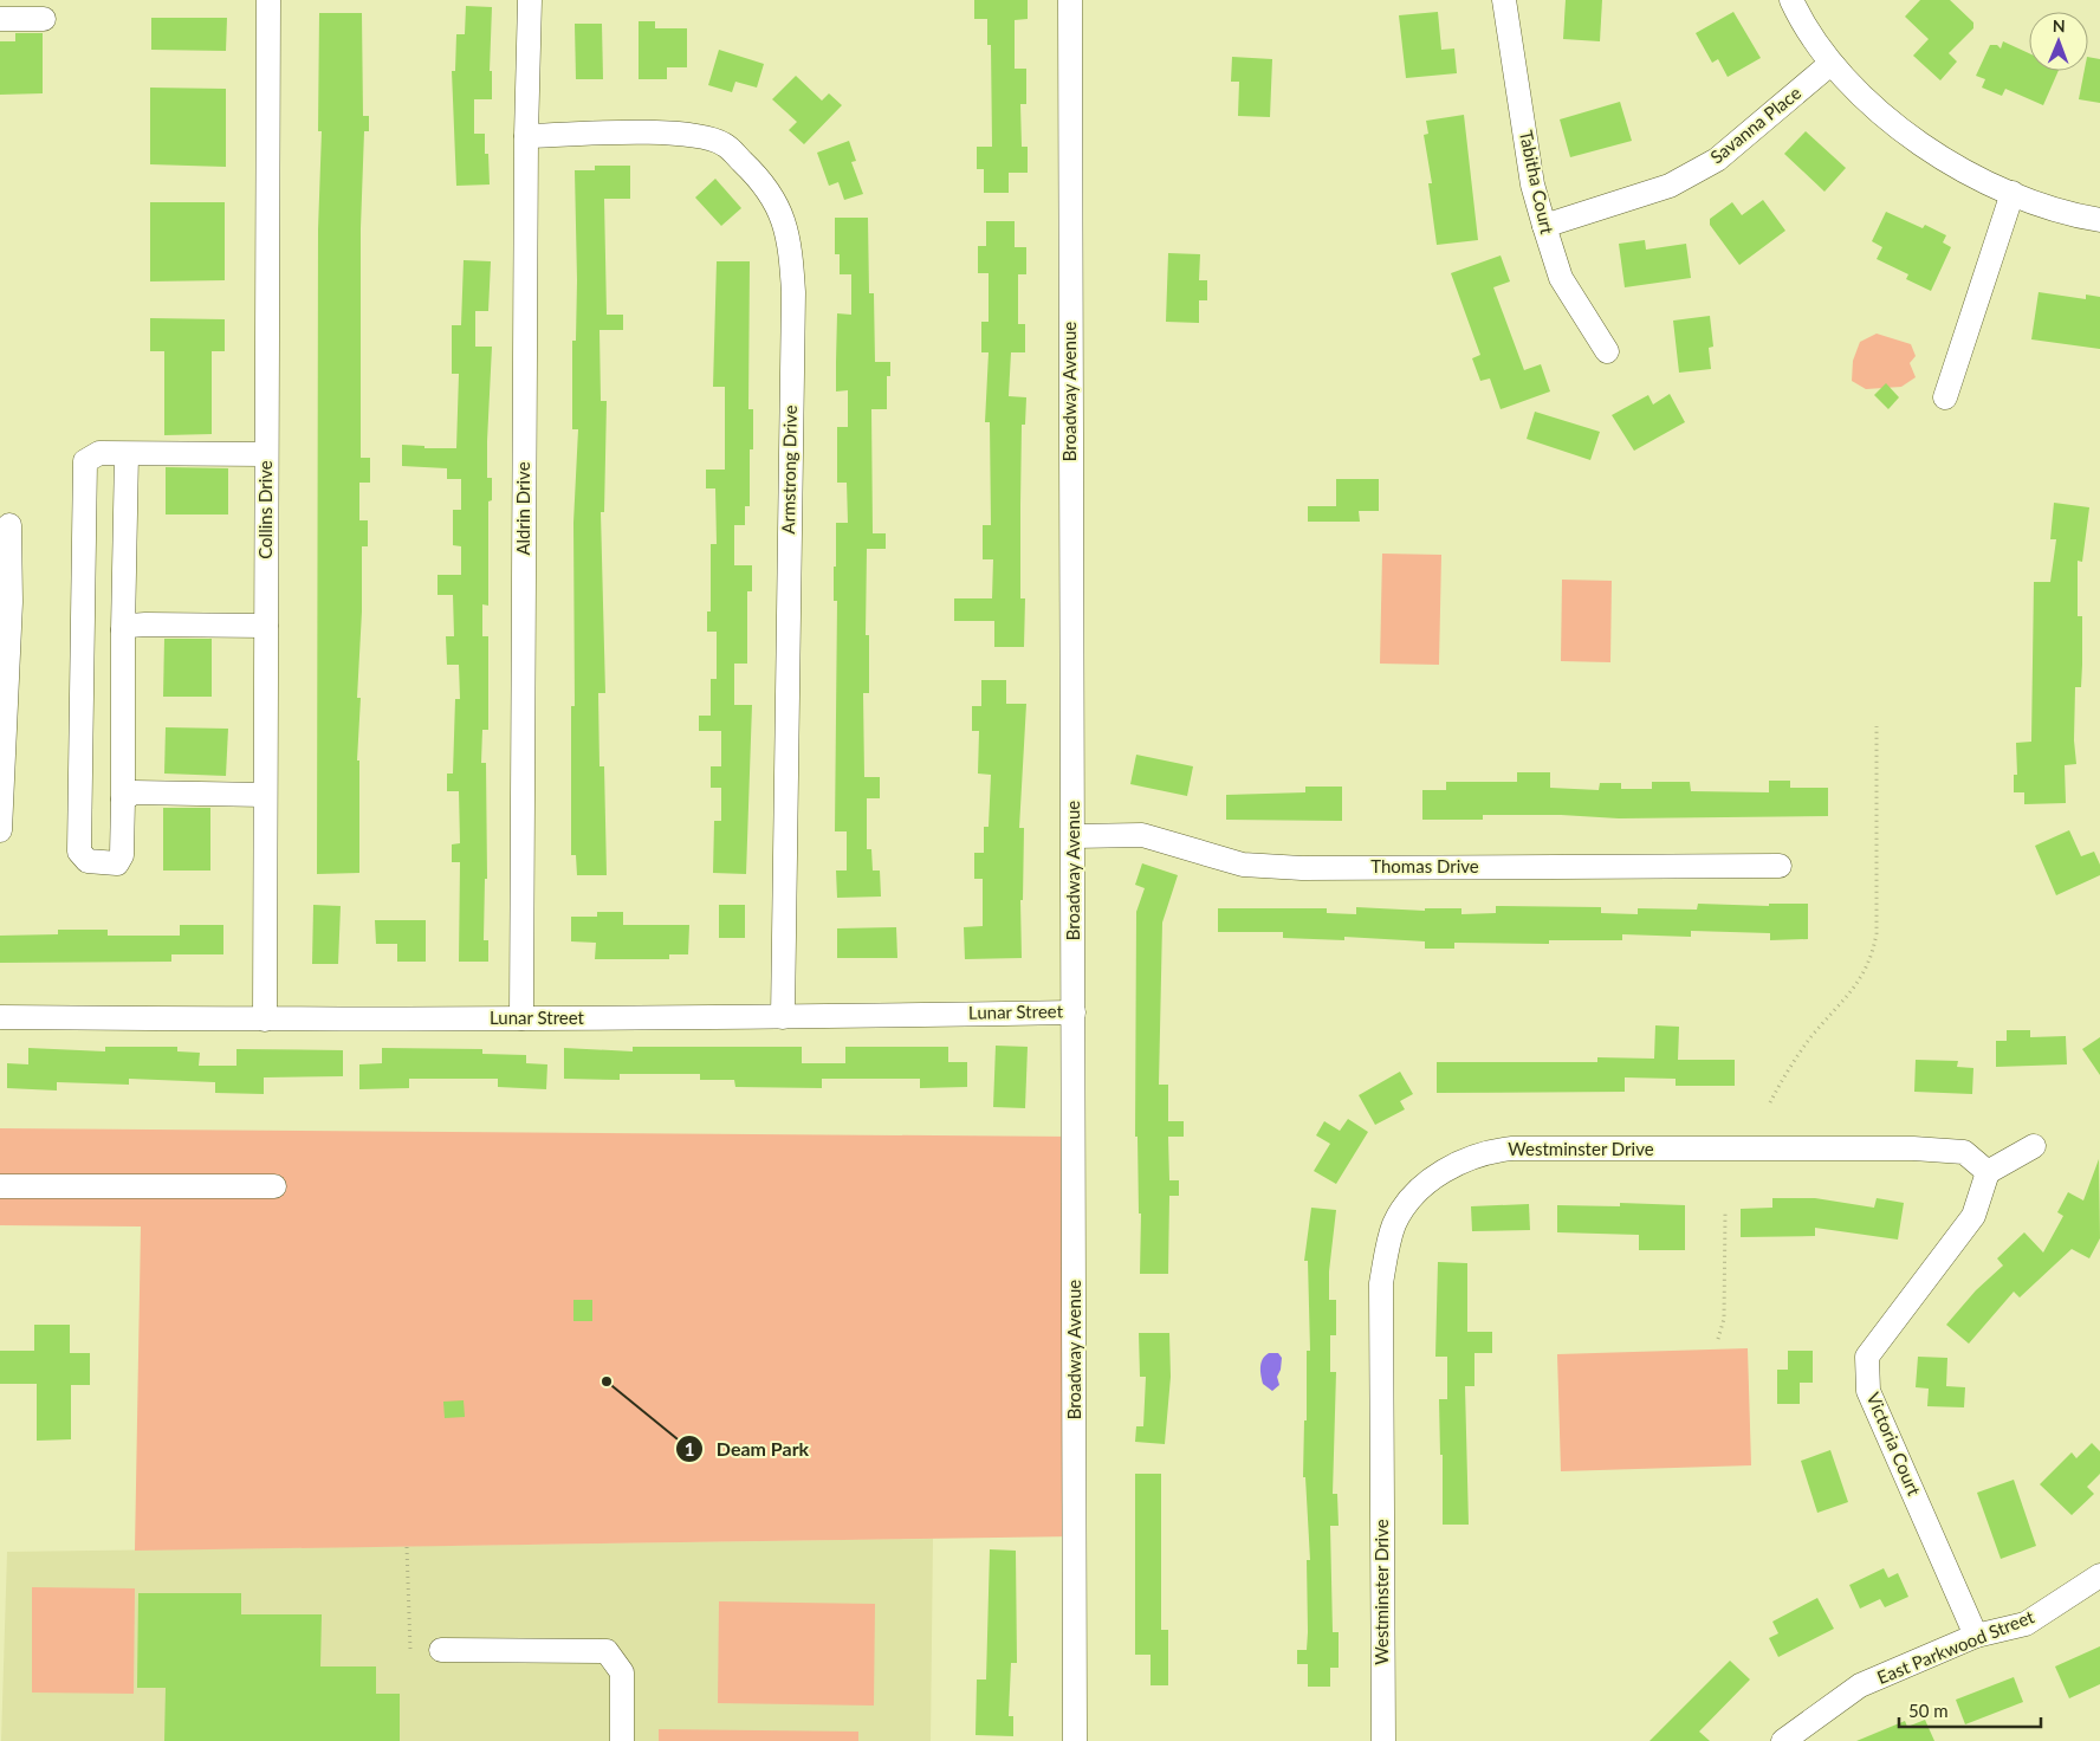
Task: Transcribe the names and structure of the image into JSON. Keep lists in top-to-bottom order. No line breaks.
{"streets":{"street":["Savanna Place","Tabitha Court","Broadway Avenue","Armstrong Drive","Aldrin Drive","Collins Drive","Thomas Drive","Lunar Street","Westminster Drive","Victoria Court","East Parkwood Street"]},"crossings":[["Savanna Place","Tabitha Court"],["Broadway Avenue","Thomas Drive"],["Broadway Avenue","Lunar Street"],["Armstrong Drive","Aldrin Drive"],["Armstrong Drive","Lunar Street"],["Aldrin Drive","Lunar Street"],["Collins Drive","Lunar Street"],["Westminster Drive","Victoria Court"],["Victoria Court","East Parkwood Street"]],"places":["Deam Park"],"scale_bar":"50 m","north":"top"}
